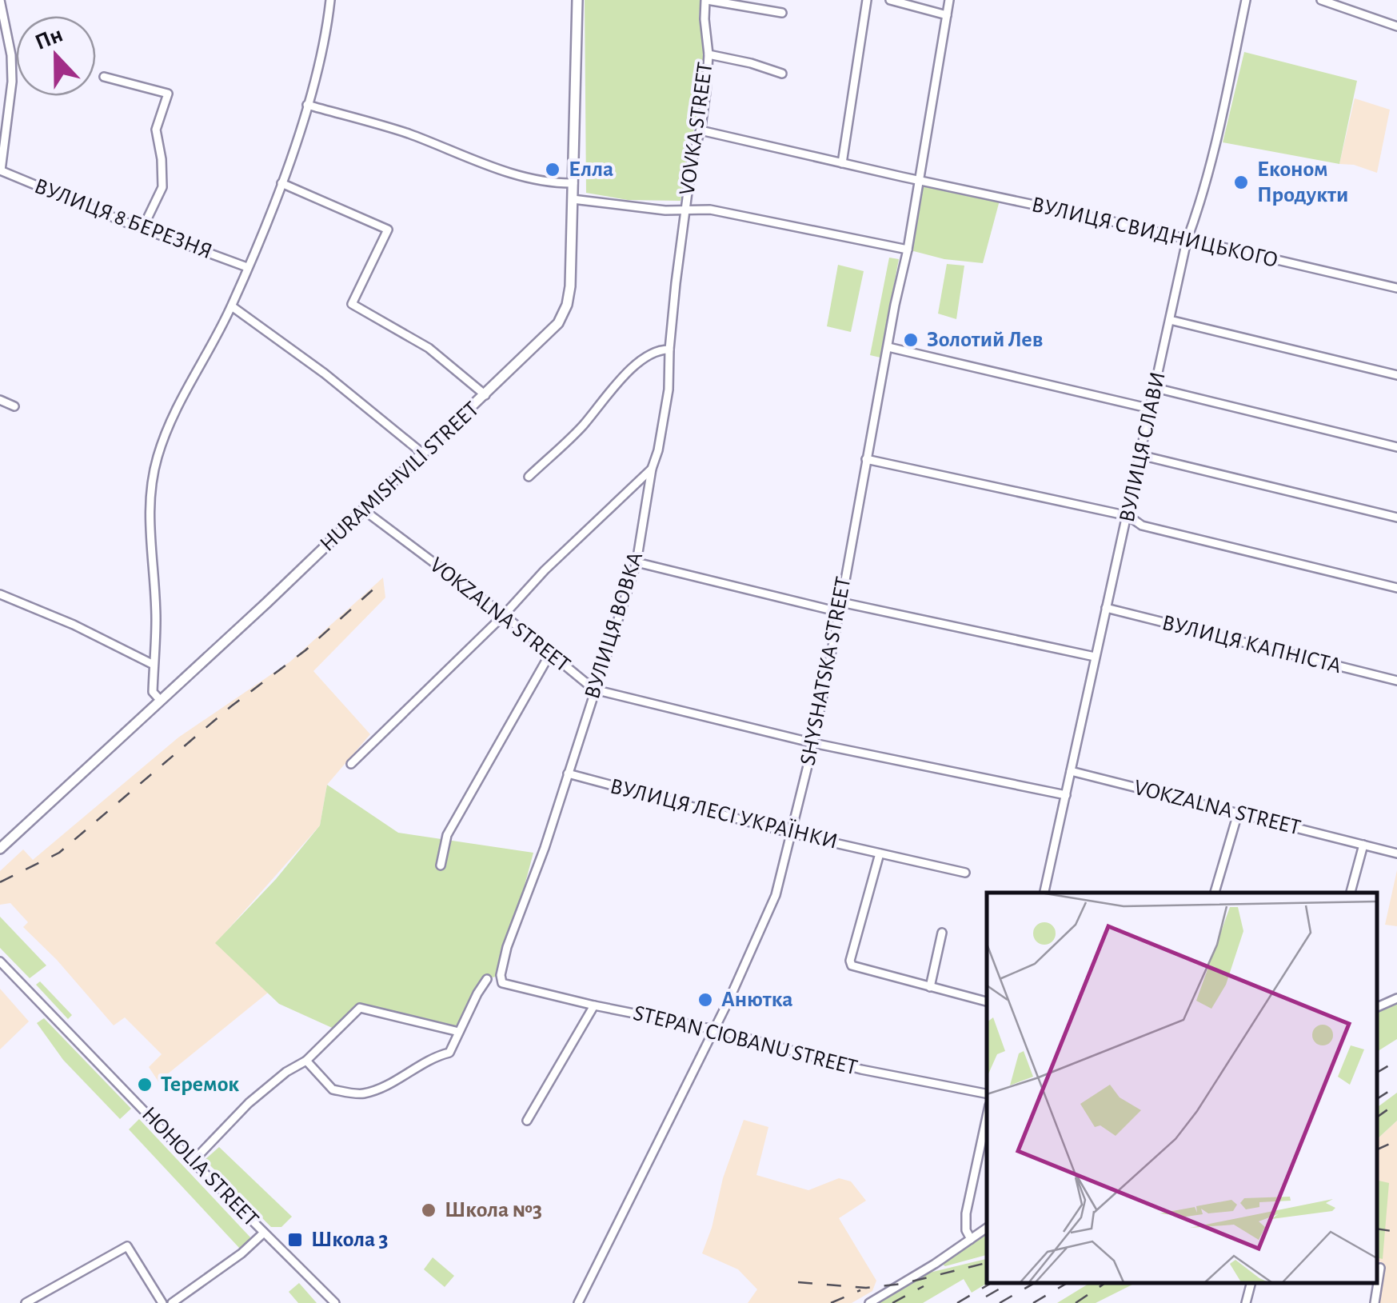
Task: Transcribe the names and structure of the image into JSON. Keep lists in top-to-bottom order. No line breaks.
{"streets":{"main road":["HURAMISHVILI STREET"],"street":["VOVKA STREET","ВУЛИЦЯ 8 БЕРЕЗНЯ","ВУЛИЦЯ СВИДНИЦЬКОГО","ВУЛИЦЯ СЛАВИ","VOKZALNA STREET","ВУЛИЦЯ ВОВКА","ВУЛИЦЯ КАПНІСТА","SHYSHATSKA STREET","ВУЛИЦЯ ЛЕСІ УКРАЇНКИ","STEPAN CIOBANU STREET","HOHOLIA STREET"]},"crossings":[["VOVKA STREET","ВУЛИЦЯ СВИДНИЦЬКОГО"],["VOVKA STREET","ВУЛИЦЯ ВОВКА"],["ВУЛИЦЯ СВИДНИЦЬКОГО","ВУЛИЦЯ СЛАВИ"],["ВУЛИЦЯ СВИДНИЦЬКОГО","SHYSHATSKA STREET"],["ВУЛИЦЯ СЛАВИ","VOKZALNA STREET"],["ВУЛИЦЯ СЛАВИ","ВУЛИЦЯ КАПНІСТА"],["HURAMISHVILI STREET","VOKZALNA STREET"],["VOKZALNA STREET","ВУЛИЦЯ ВОВКА"],["VOKZALNA STREET","SHYSHATSKA STREET"],["ВУЛИЦЯ ВОВКА","ВУЛИЦЯ ЛЕСІ УКРАЇНКИ"],["ВУЛИЦЯ ВОВКА","STEPAN CIOBANU STREET"],["SHYSHATSKA STREET","ВУЛИЦЯ ЛЕСІ УКРАЇНКИ"],["SHYSHATSKA STREET","STEPAN CIOBANU STREET"]],"places":{"other":["Елла","Економ Продукти","Золотий Лев","Анютка","Теремок","Школа №3"],"transit":["Школа 3"]},"north":"top"}
